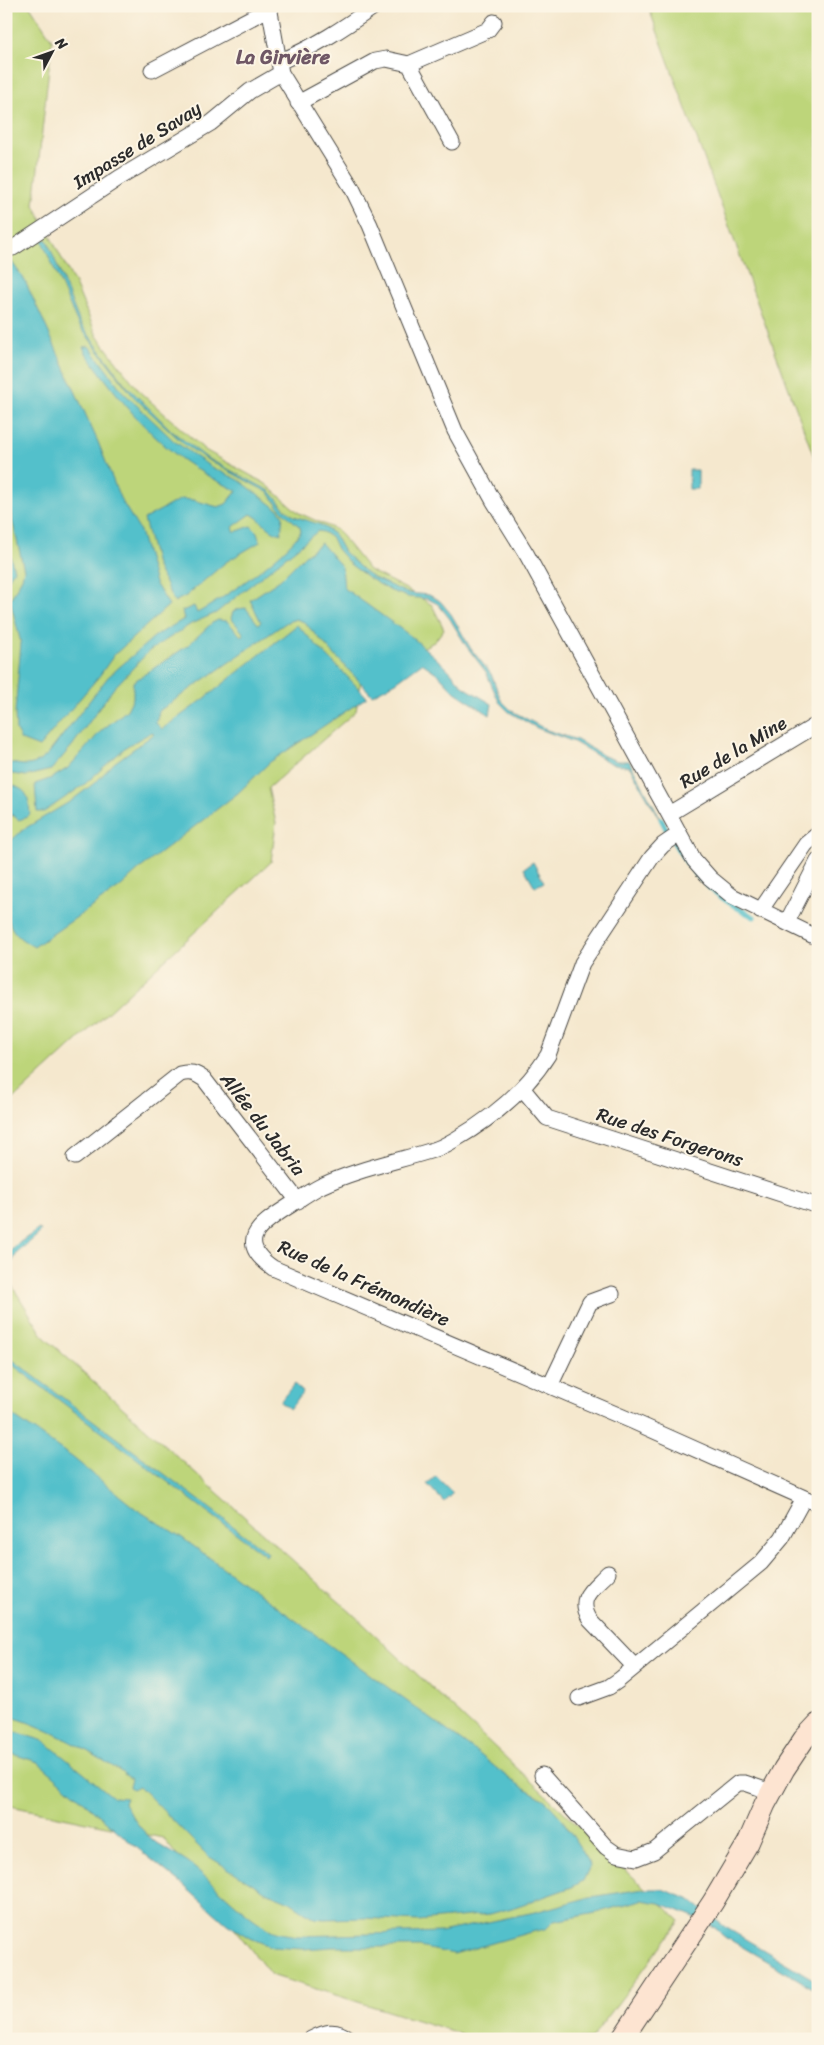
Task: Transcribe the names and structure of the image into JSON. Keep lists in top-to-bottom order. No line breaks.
{"streets":{"street":["Impasse de Savay","Rue de la Mine","Allée du Jabria","Rue des Forgerons","Rue de la Frémondière"]},"crossings":[["Allée du Jabria","Rue de la Frémondière"],["Rue des Forgerons","Rue de la Frémondière"]],"districts":["La Girvière"],"north":"top right"}
